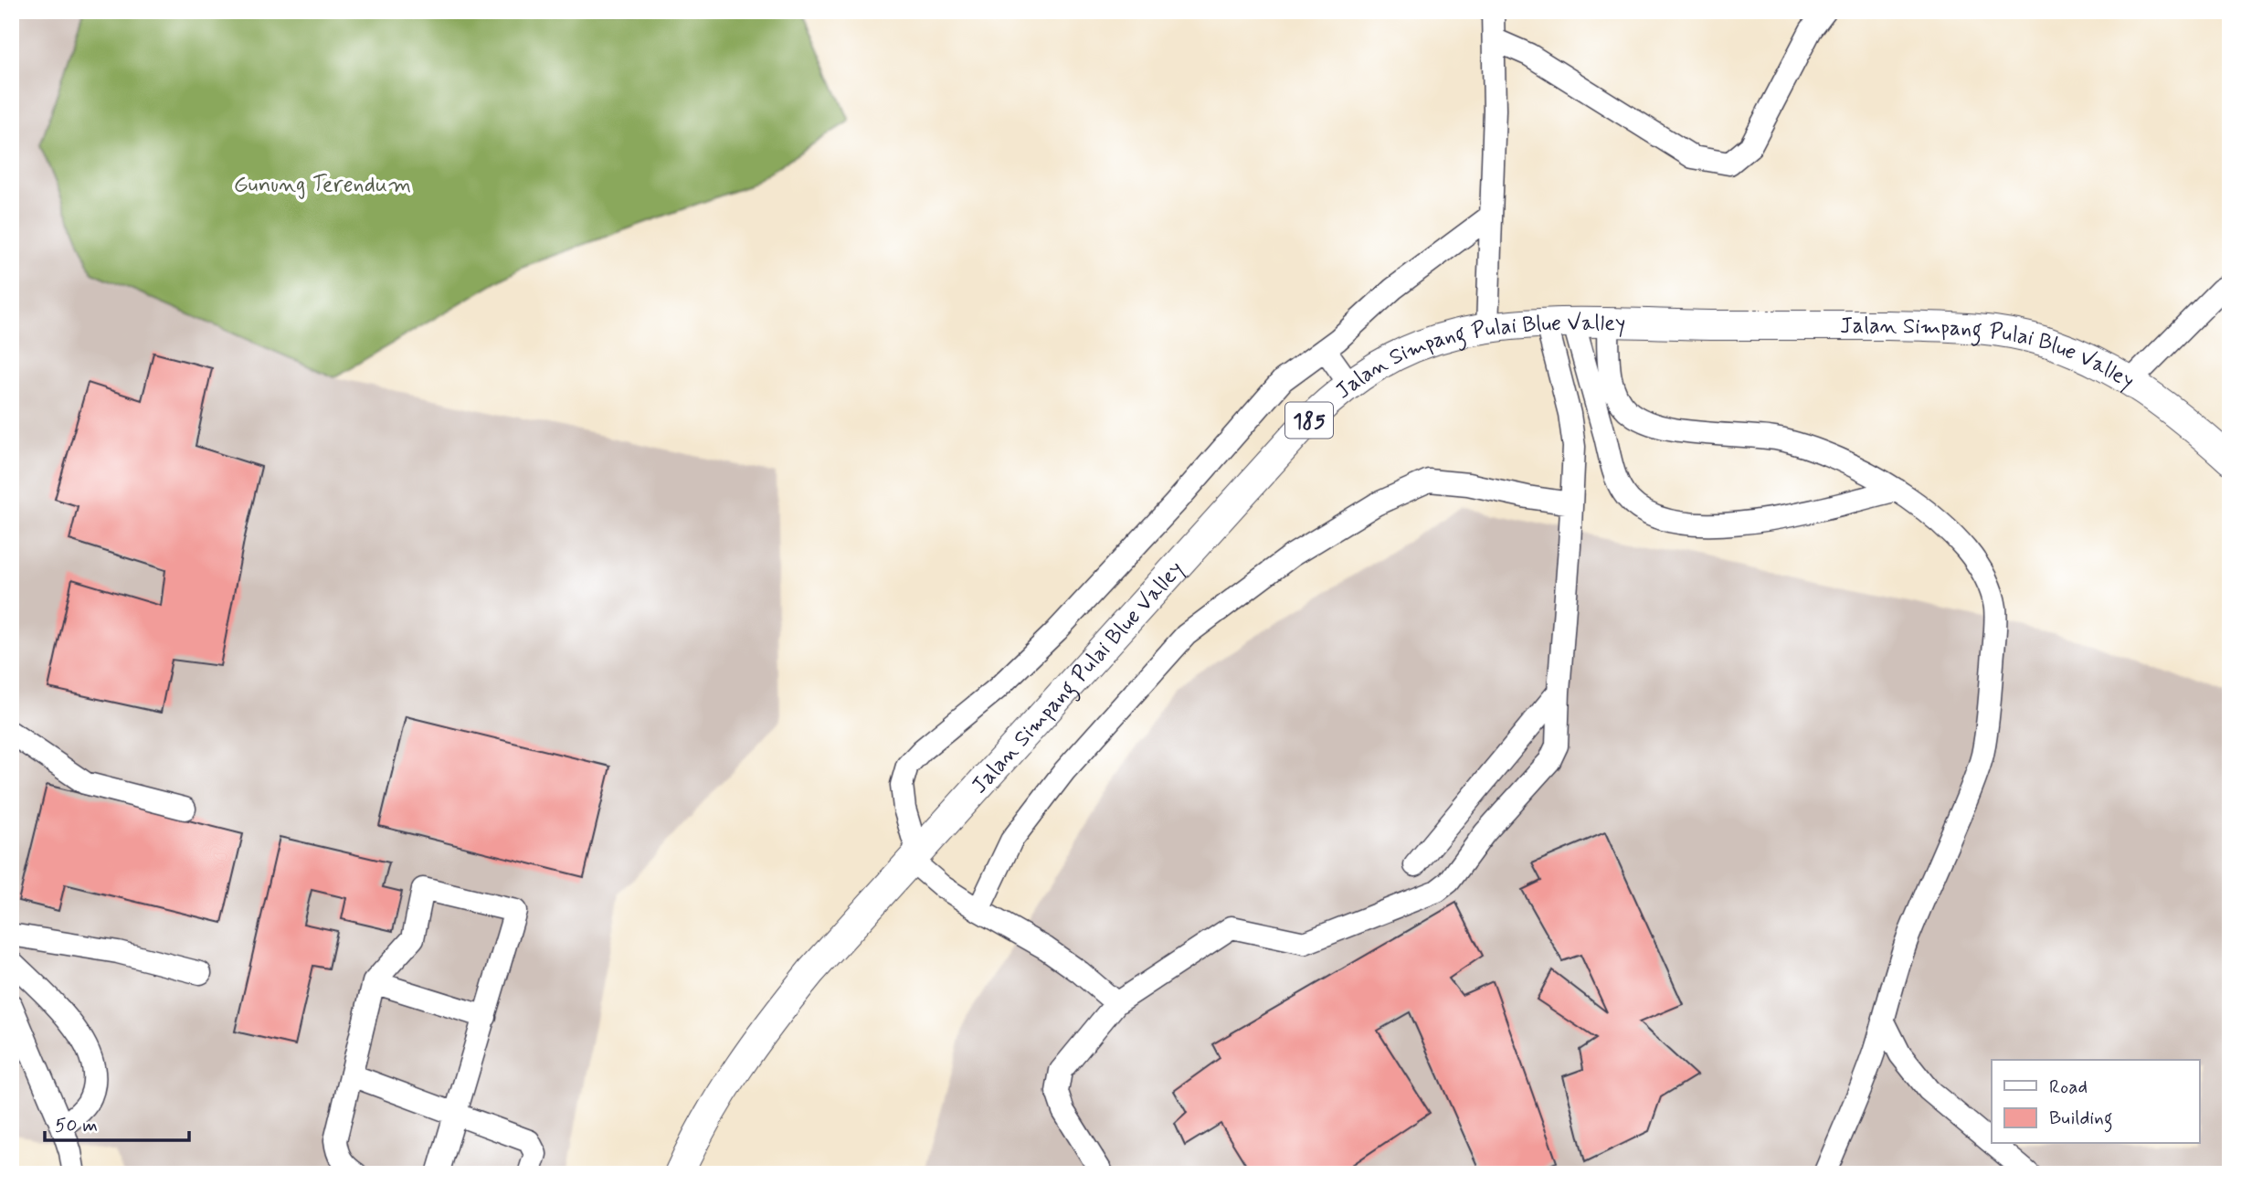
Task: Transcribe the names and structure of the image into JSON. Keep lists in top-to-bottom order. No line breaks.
{"streets":{"main road":["Jalan Simpang Pulai Blue Valley","185"]},"parks":["Gunung Terendum"],"legend":["Road","Building"],"scale_bar":"50 m"}
